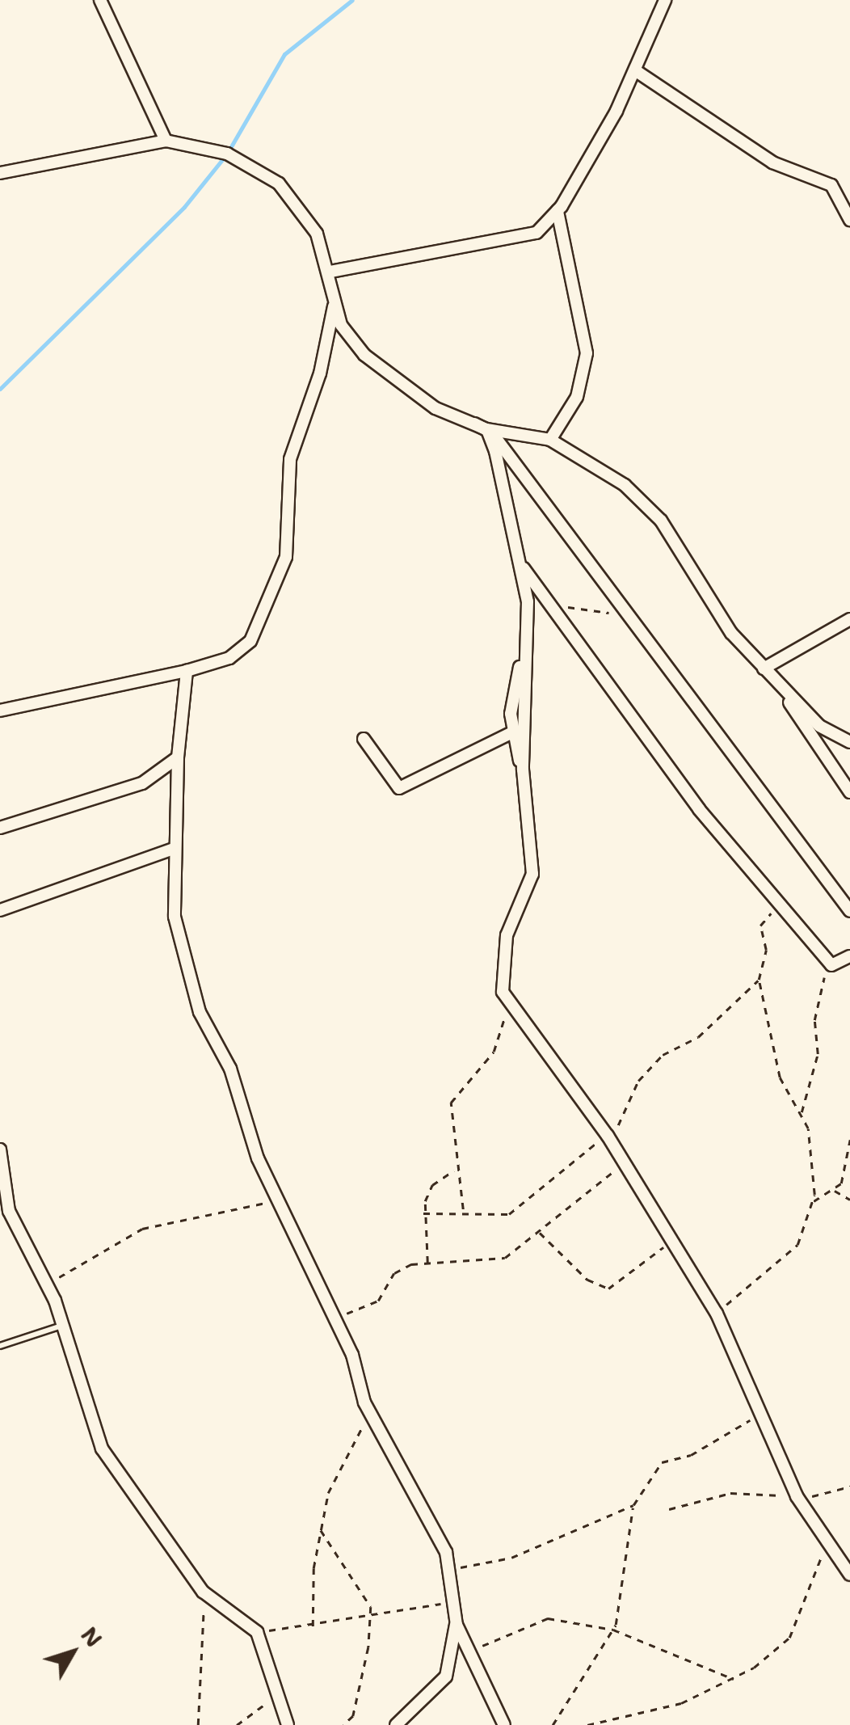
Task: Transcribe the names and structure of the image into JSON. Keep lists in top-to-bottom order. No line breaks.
{"north":"top right"}
